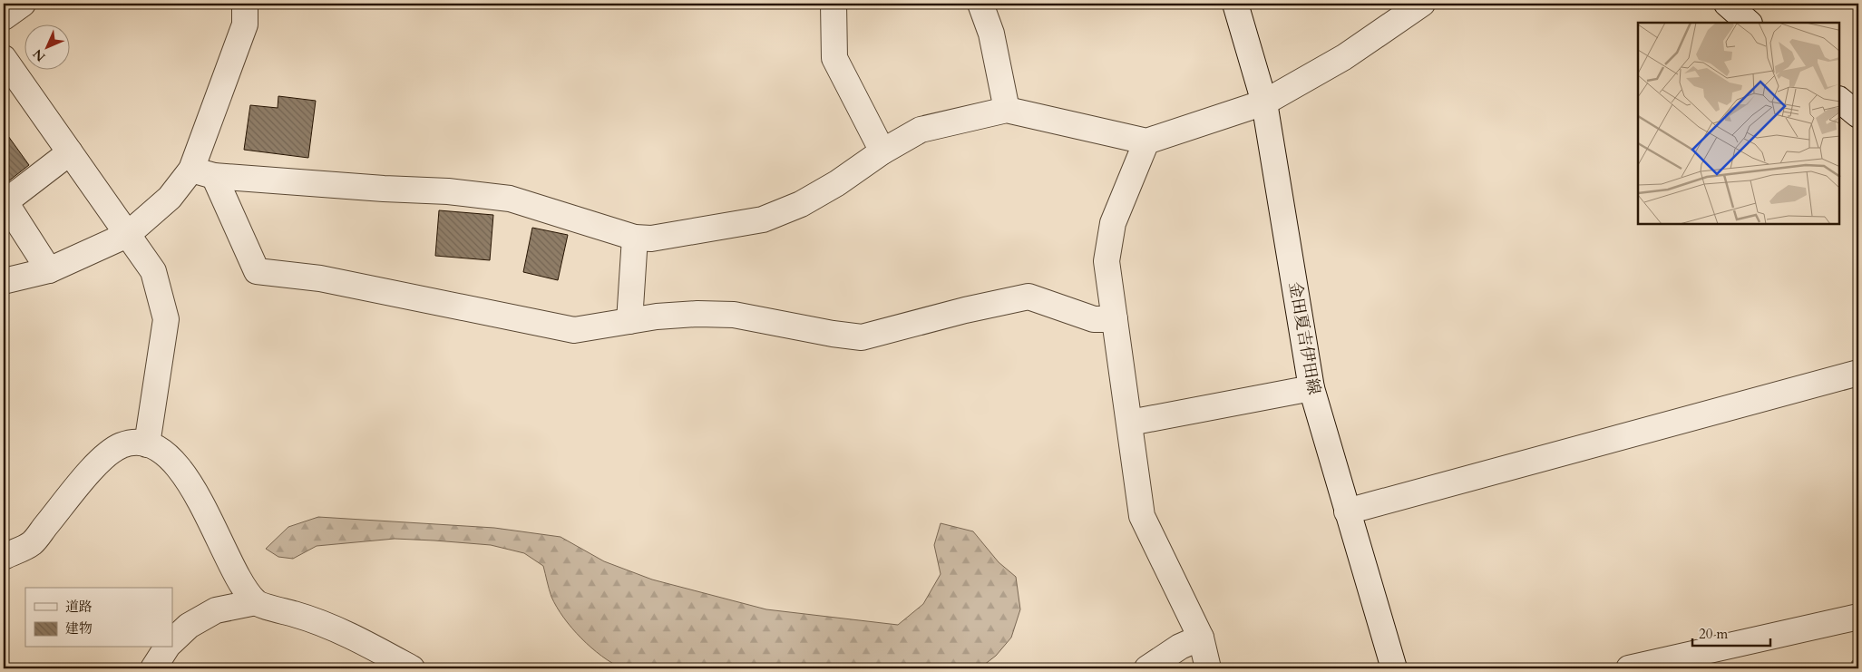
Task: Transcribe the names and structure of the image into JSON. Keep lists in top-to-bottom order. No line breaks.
{"streets":{"street":["金田夏吉伊田線"]},"legend":["道路","建物"],"scale_bar":"20 m","north":"bottom left"}
